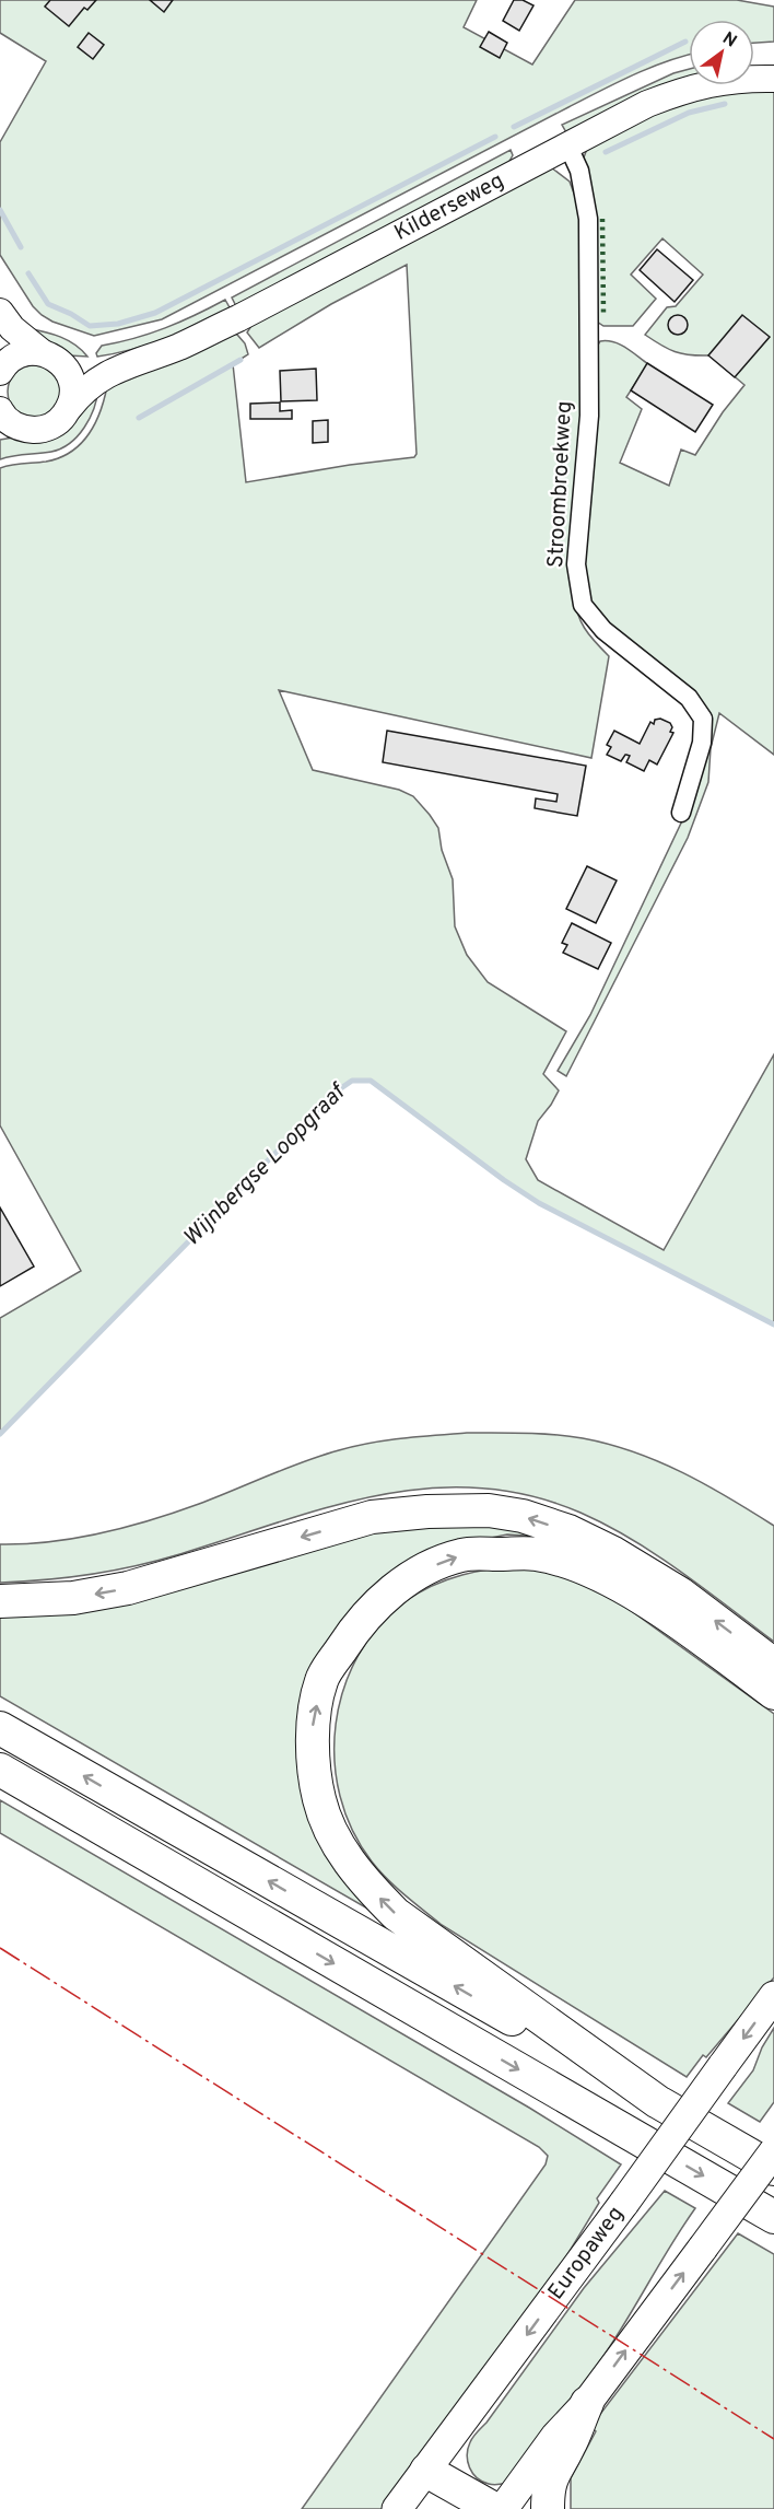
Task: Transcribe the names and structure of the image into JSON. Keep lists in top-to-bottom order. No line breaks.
{"streets":{"main road":["Europaweg"],"street":["Kilderseweg","Stroombroekweg"]},"crossings":[["Kilderseweg","Stroombroekweg"]],"water":["Wijnbergse Loopgraaf"],"north":"top right"}
